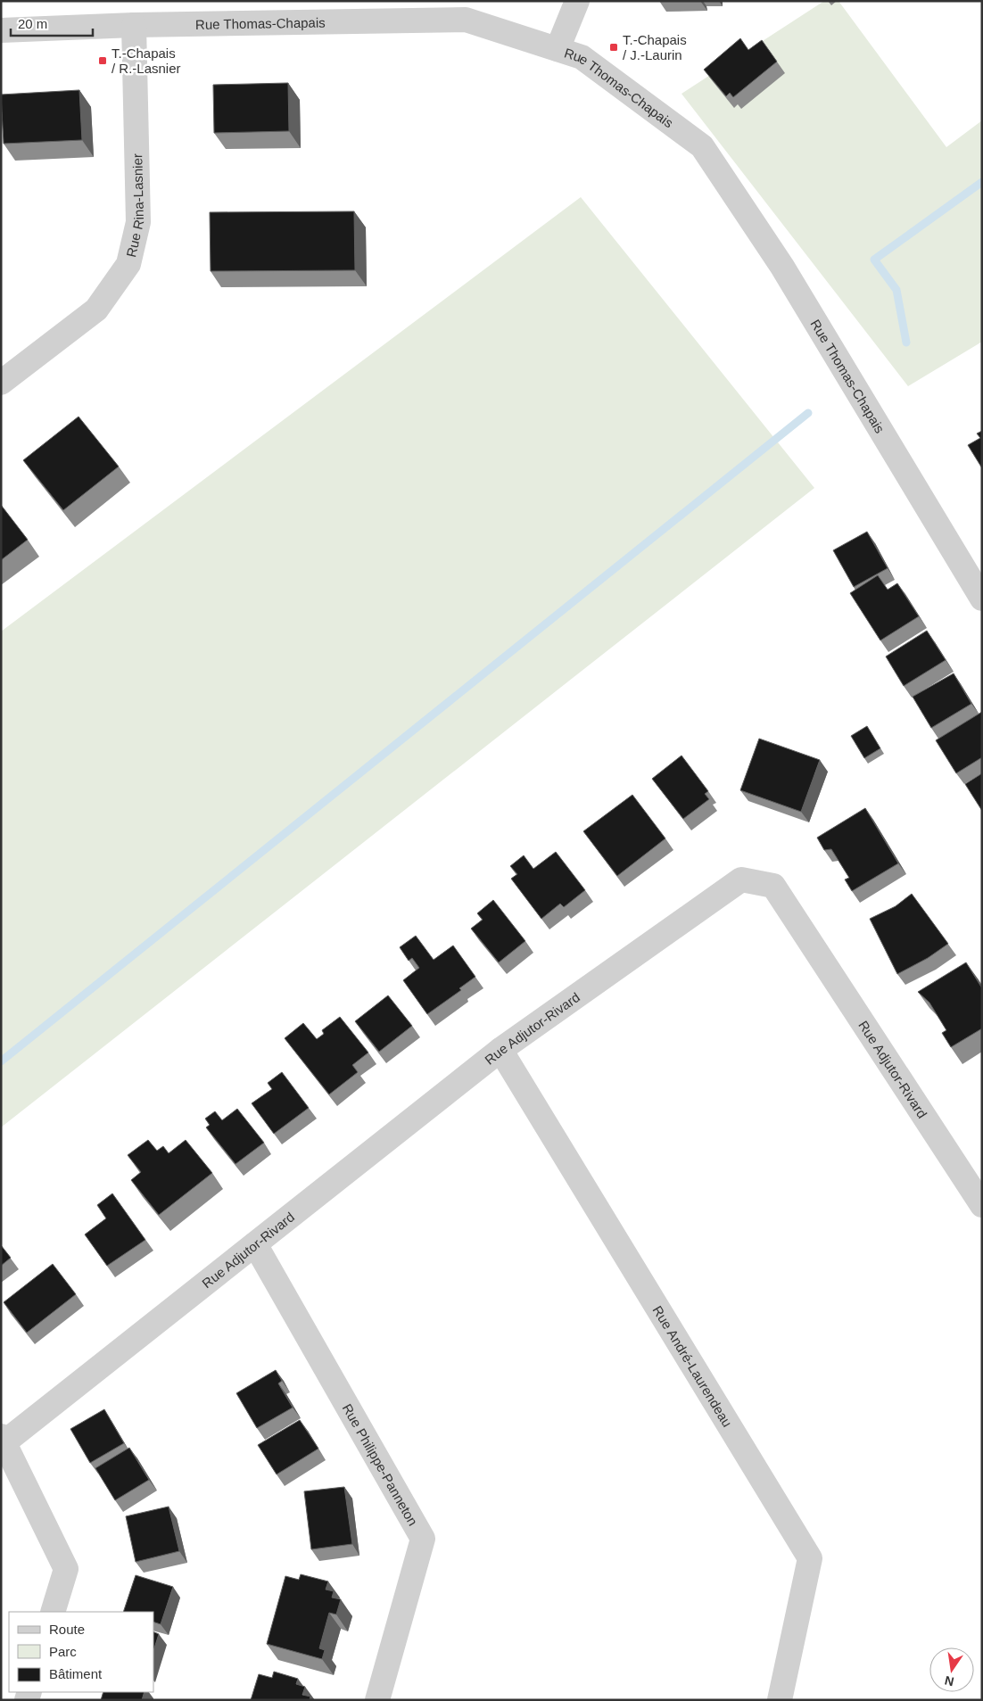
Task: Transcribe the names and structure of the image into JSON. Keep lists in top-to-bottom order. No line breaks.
{"streets":{"street":["Rue Thomas-Chapais","Rue Rina-Lasnier","Rue Adjutor-Rivard","Rue André-Laurendeau","Rue Philippe-Panneton"]},"crossings":[["Rue Thomas-Chapais","Rue Rina-Lasnier"],["Rue Adjutor-Rivard","Rue André-Laurendeau"],["Rue Adjutor-Rivard","Rue Philippe-Panneton"]],"places":{"transit":["T.-Chapais / J.-Laurin","T.-Chapais / R.-Lasnier"]},"legend":["Route","Parc","Bâtiment"],"scale_bar":"20 m","north":"bottom"}
